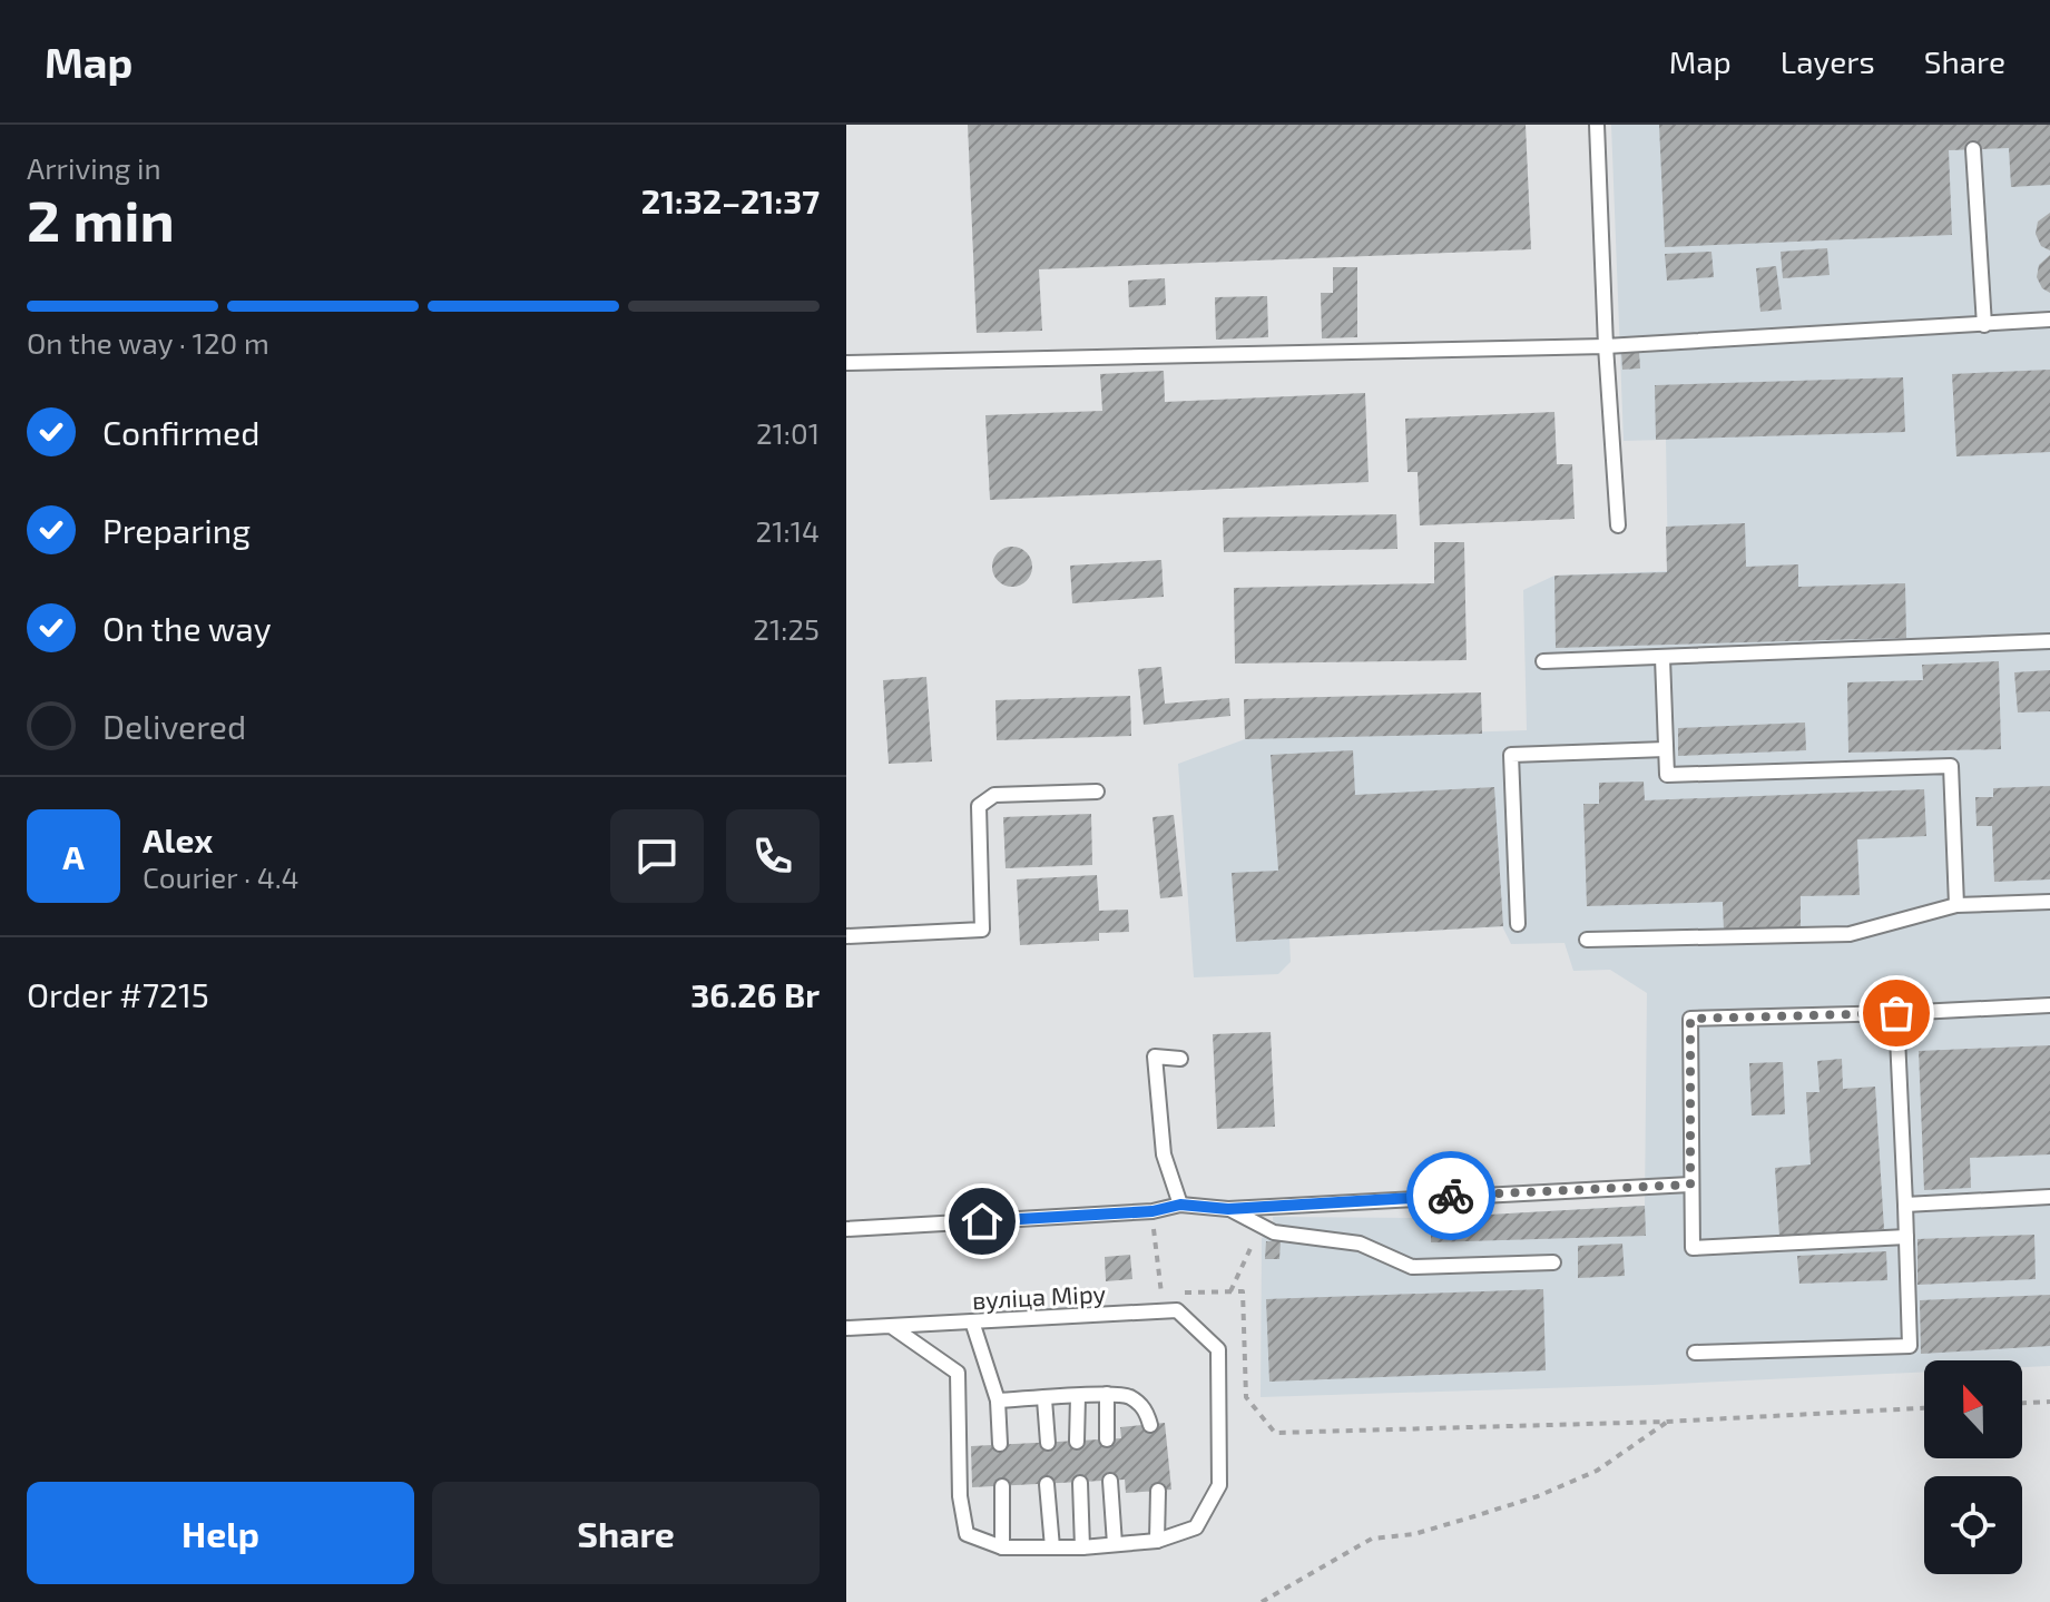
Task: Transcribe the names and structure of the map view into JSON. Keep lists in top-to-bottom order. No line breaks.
{"streets":{"lane":["вуліца Міру"]},"north":"top","page":{"header":"Map","nav":["Map","Layers","Share"],"heading":["2 min","Arriving in","21:32–21:37"],"panel":["Alex","Courier · 4.4","Order #7215","36.26 Br"],"bar":"On the way · 120 m","list":[["Confirmed","21:01"],["Preparing","21:14"],["On the way","21:25"],"Delivered"],"round":"A","buttons":["Help","Share"]}}
